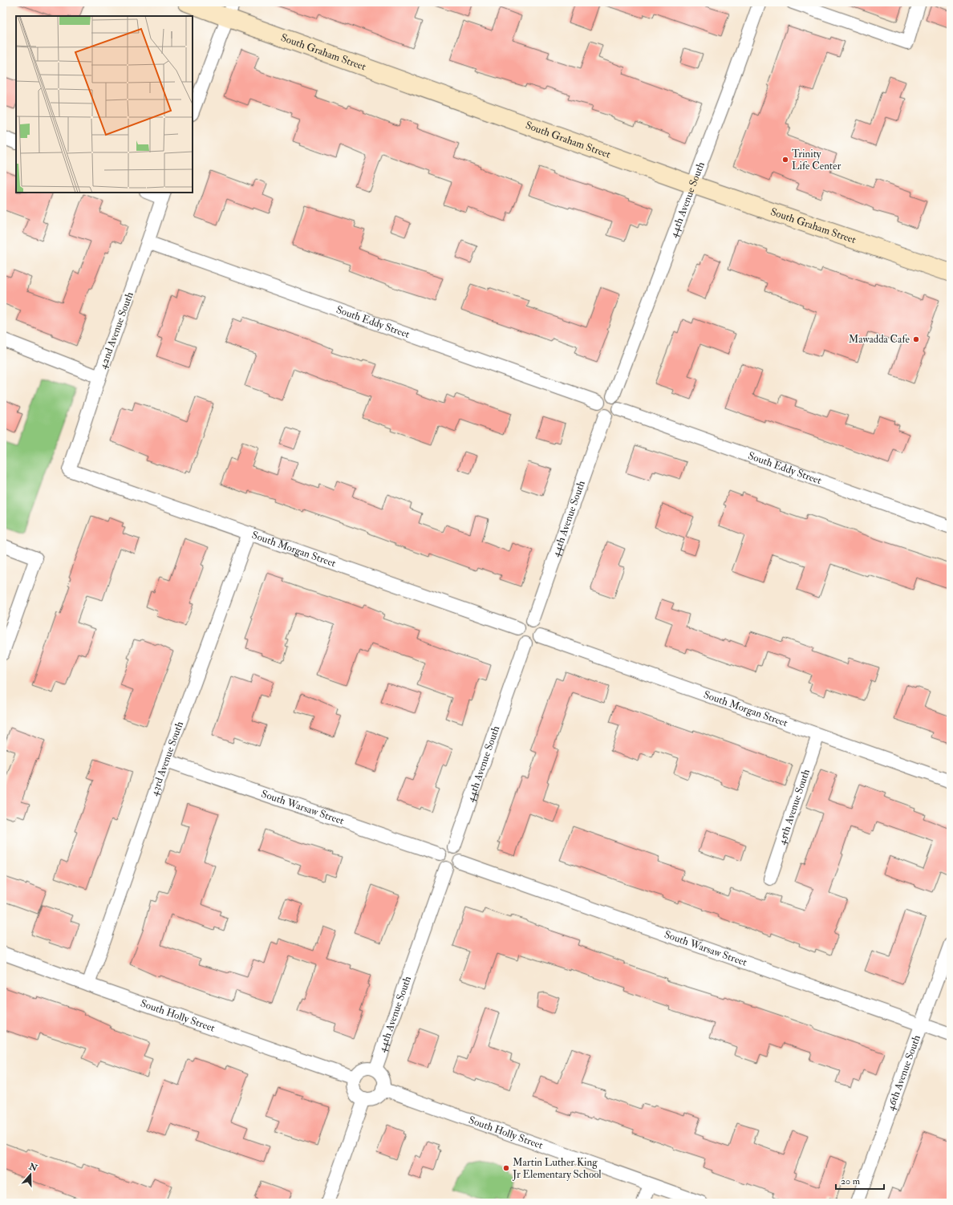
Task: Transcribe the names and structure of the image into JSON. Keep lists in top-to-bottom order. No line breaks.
{"streets":{"street":["South Graham Street","44th Avenue South","South Eddy Street","42nd Avenue South","South Morgan Street","43rd Avenue South","South Warsaw Street","45th Avenue South","South Holly Street","46th Avenue South"]},"crossings":[["South Graham Street","44th Avenue South"],["44th Avenue South","South Eddy Street"],["44th Avenue South","South Morgan Street"],["44th Avenue South","South Warsaw Street"],["44th Avenue South","South Holly Street"],["South Eddy Street","42nd Avenue South"],["42nd Avenue South","South Morgan Street"],["South Morgan Street","43rd Avenue South"],["South Morgan Street","45th Avenue South"],["43rd Avenue South","South Warsaw Street"],["43rd Avenue South","South Holly Street"],["South Warsaw Street","46th Avenue South"]],"places":["Trinity Life Center","Mawadda Cafe","Martin Luther King Jr Elementary School"],"scale_bar":"20 m","north":"top"}
